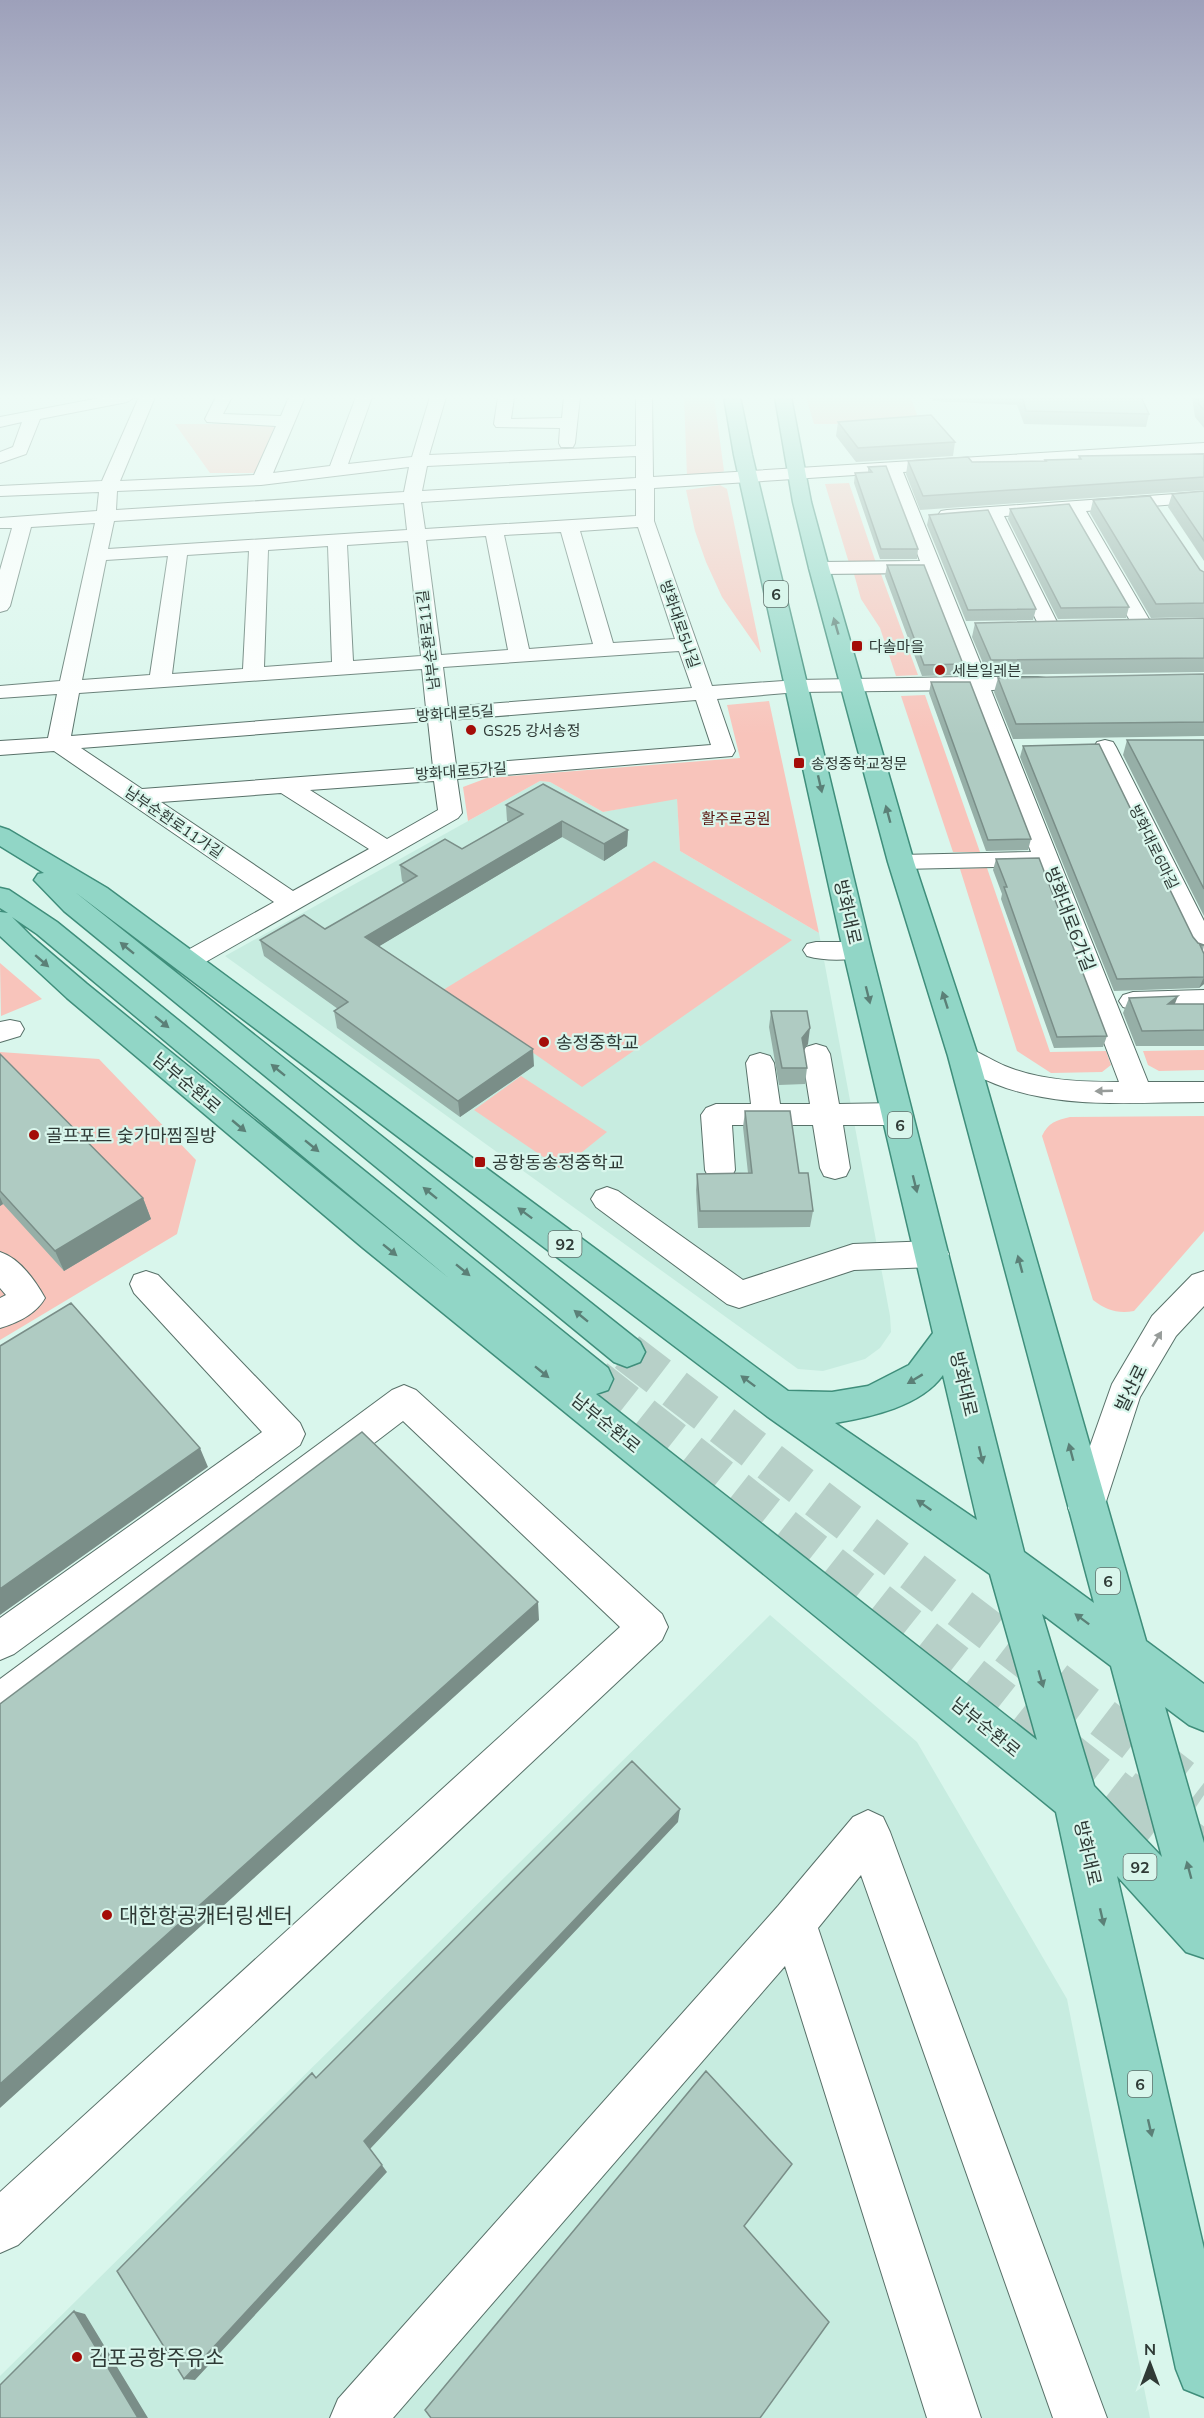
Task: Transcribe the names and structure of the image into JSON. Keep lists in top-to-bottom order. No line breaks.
{"streets":{"main road":["6","방화대로","남부순환로","92"],"street":["방화대로5나길","남부순환로11길","방화대로5길","방화대로5가길","남부순환로11가길","방화대로6마길","방화대로6가길","발산로"]},"crossings":[["6","92"],["6","발산로"],["방화대로5나길","방화대로5길"],["방화대로5나길","방화대로5가길"],["남부순환로11길","방화대로5길"],["남부순환로11길","방화대로5가길"],["남부순환로11길","남부순환로11가길"],["남부순환로11길","92"],["방화대로5길","방화대로5가길"],["방화대로5길","남부순환로11가길"],["방화대로5길","방화대로"],["방화대로5길","방화대로6가길"],["방화대로5가길","남부순환로11가길"],["방화대로","남부순환로"],["방화대로","92"]],"one_way":["발산로"],"parks":["활주로공원"],"places":{"transit":["다솔마을","송정중학교정문","공항동송정중학교"],"other":["세븐일레븐","GS25 강서송정","송정중학교","골프포트 숯가마찜질방","대한항공캐터링센터","김포공항주유소"]},"north":"top"}
